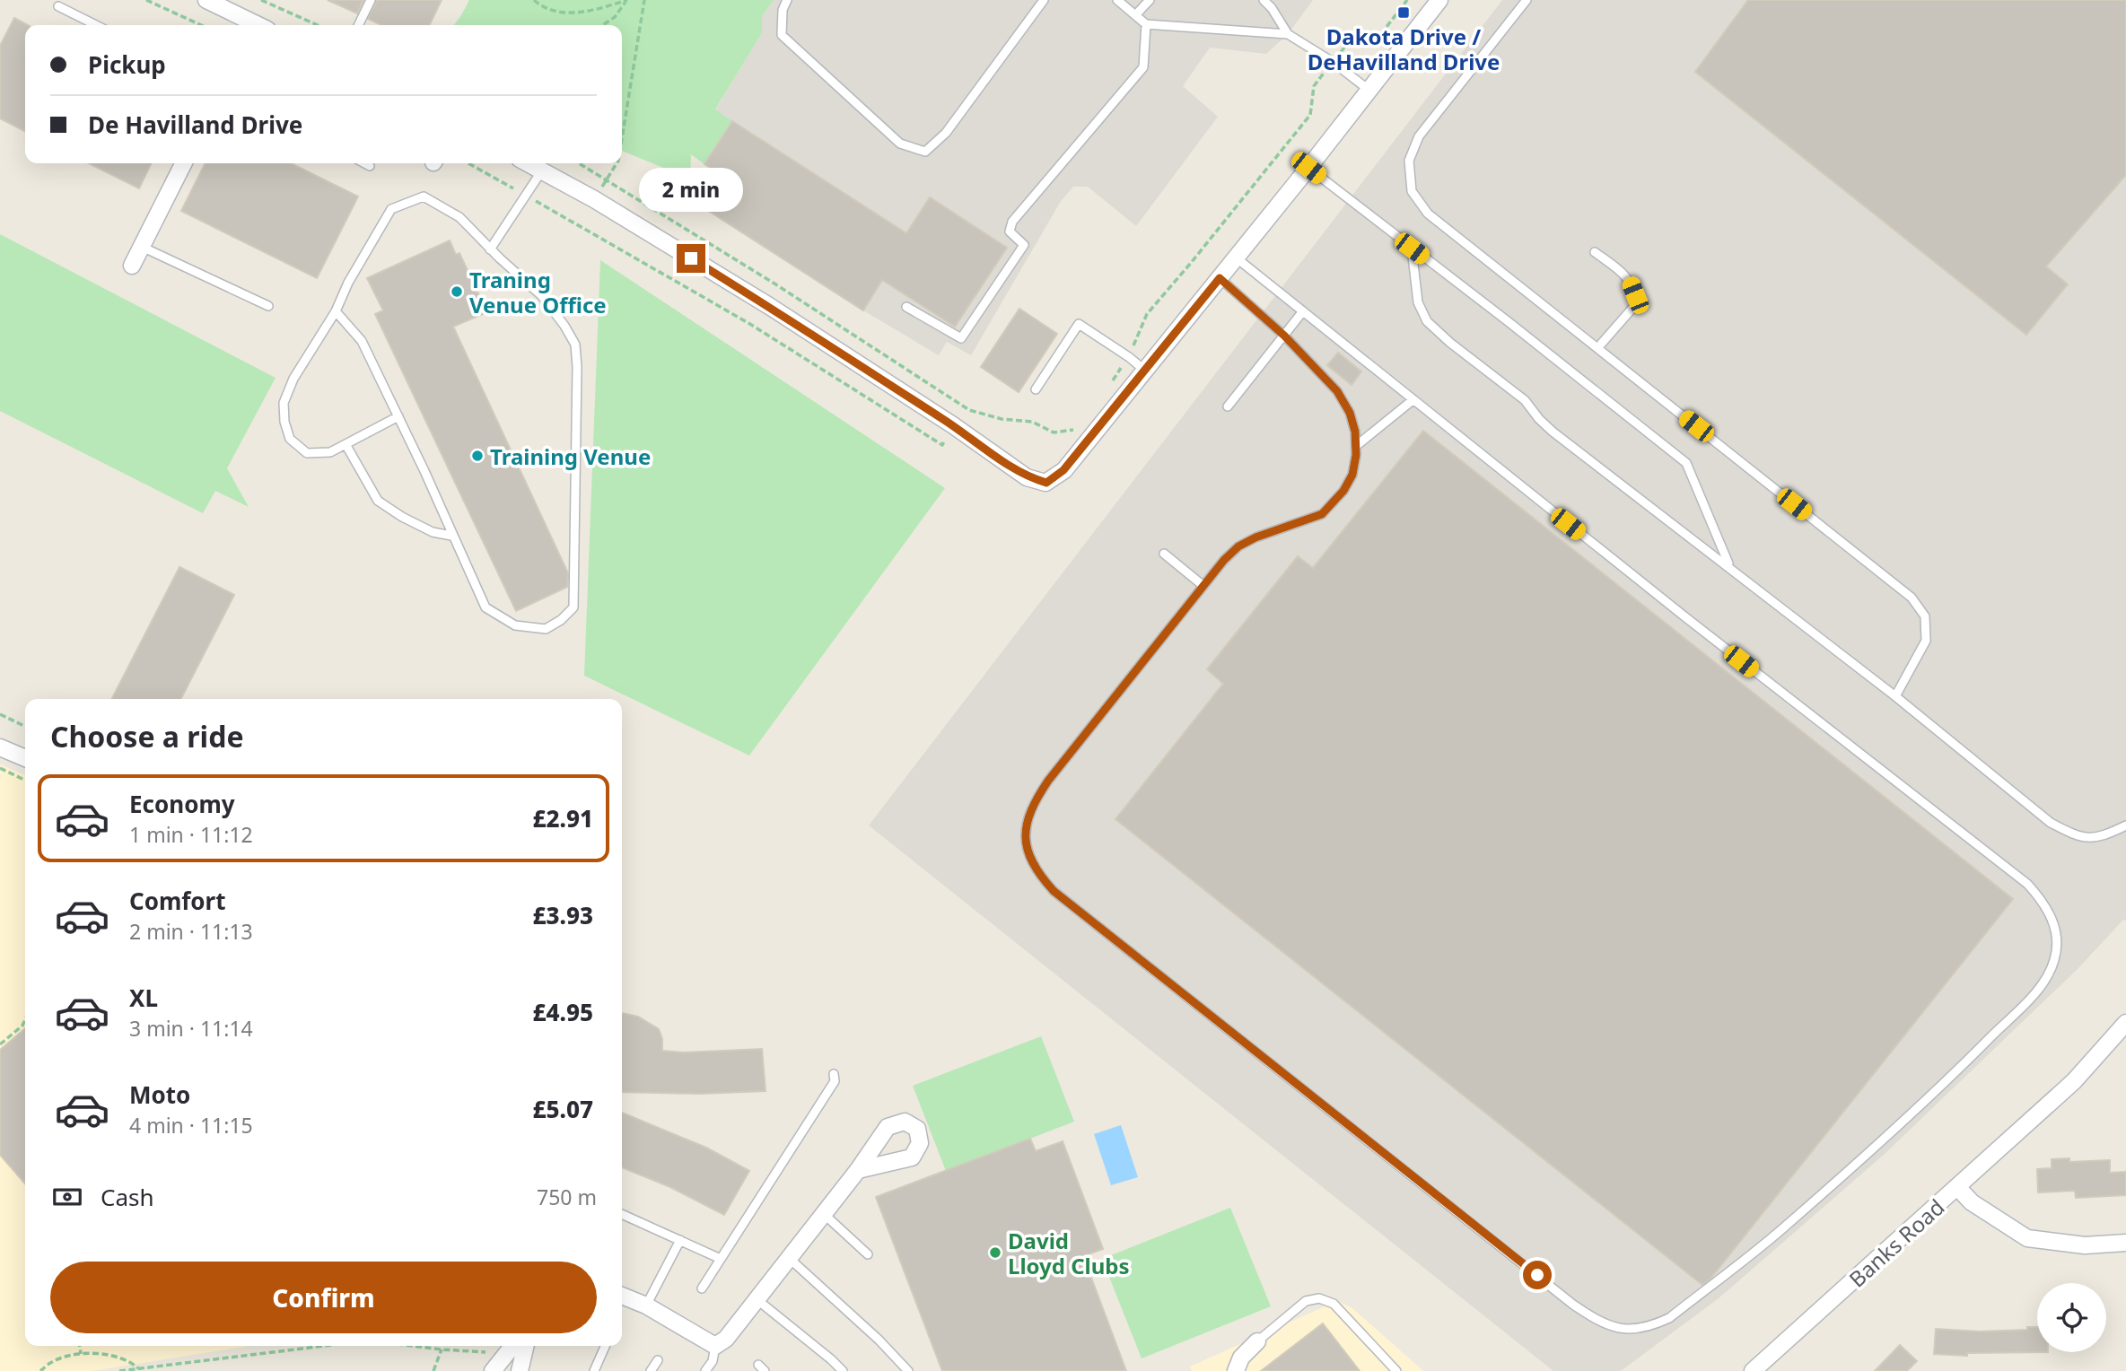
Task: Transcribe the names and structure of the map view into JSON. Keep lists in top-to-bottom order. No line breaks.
{"streets":{"street":["Banks Road"]},"places":{"transit":["Dakota Drive / DeHavilland Drive"],"other":["Traning Venue Office","Training Venue","David Lloyd Clubs"]},"page":{"banner":["Pickup","De Havilland Drive"],"bubble":"2 min","heading":"Choose a ride","list":[{"name":"Economy","note":"1 min · 11:12","value":"£2.91"},{"name":"Comfort","note":"2 min · 11:13","value":"£3.93"},{"name":"XL","note":"3 min · 11:14","value":"£4.95"},{"name":"Moto","note":"4 min · 11:15","value":"£5.07"}],"pay":["Cash","750 m"],"buttons":"Confirm"}}
